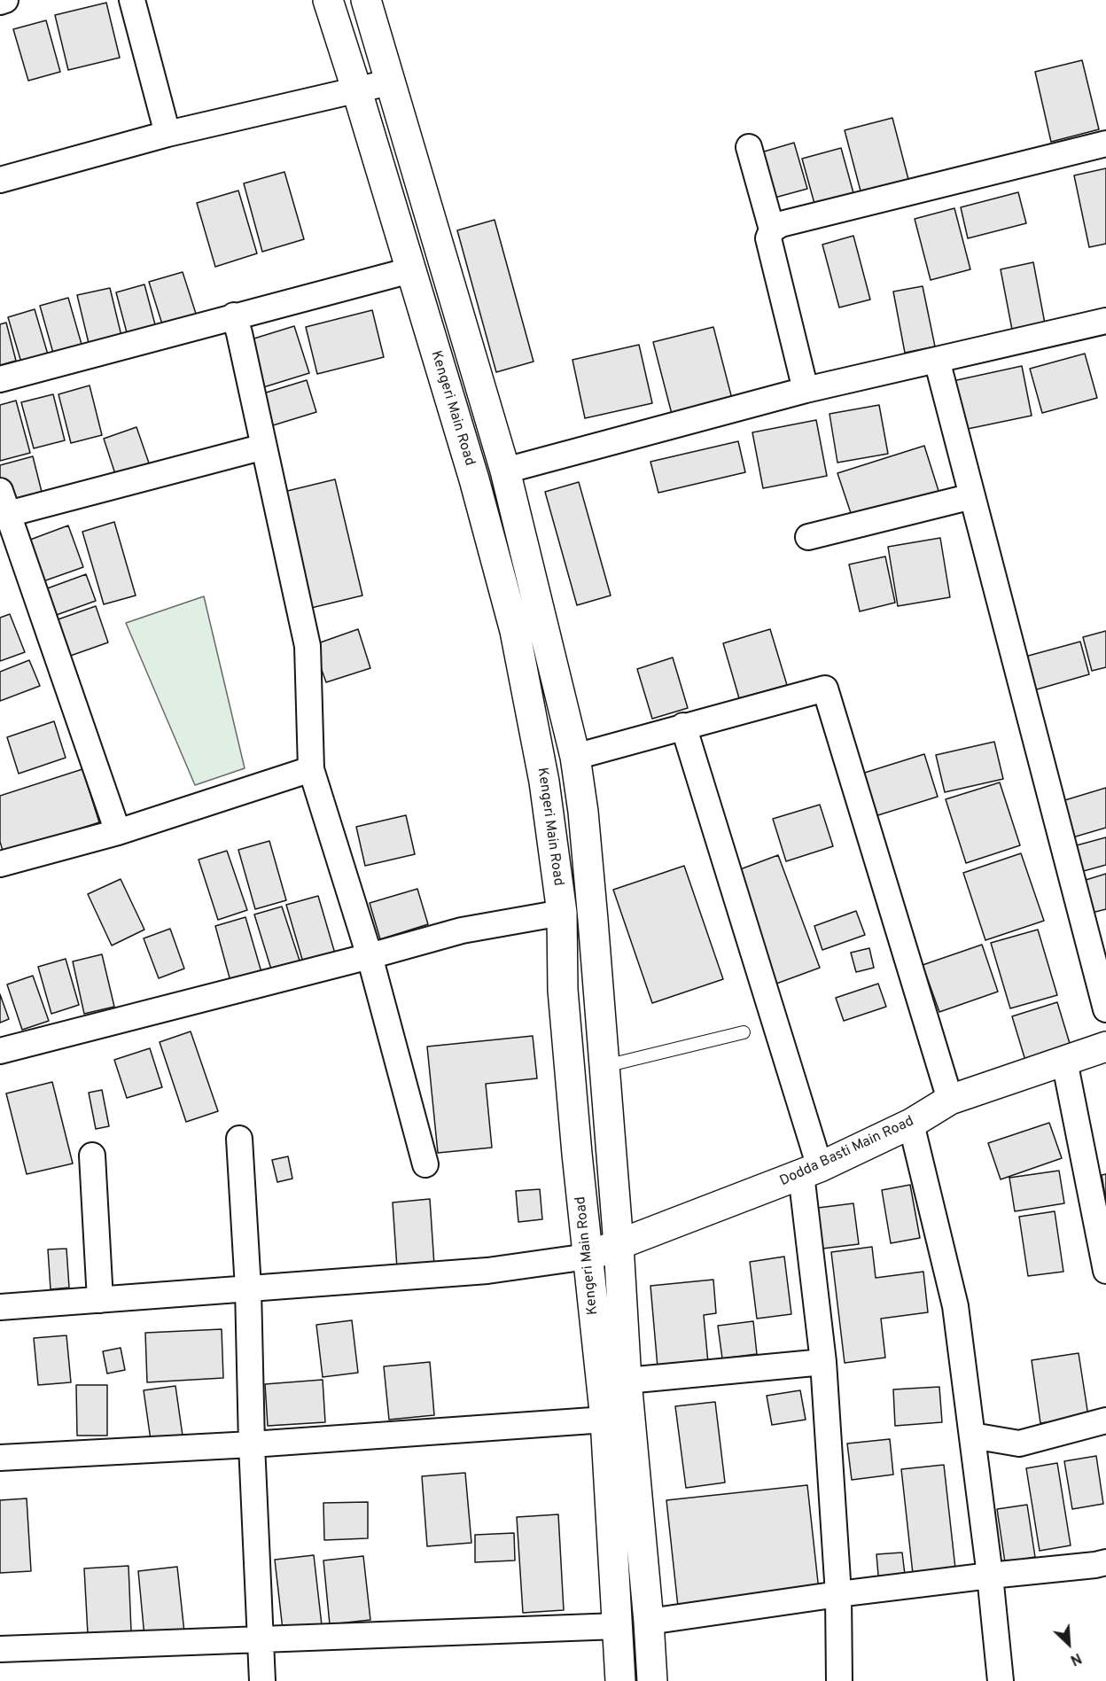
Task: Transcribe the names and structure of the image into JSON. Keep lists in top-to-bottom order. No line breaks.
{"streets":{"main road":["Kengeri Main Road","Dodda Basti Main Road"]},"crossings":[["Kengeri Main Road","Dodda Basti Main Road"]],"north":"bottom right"}
